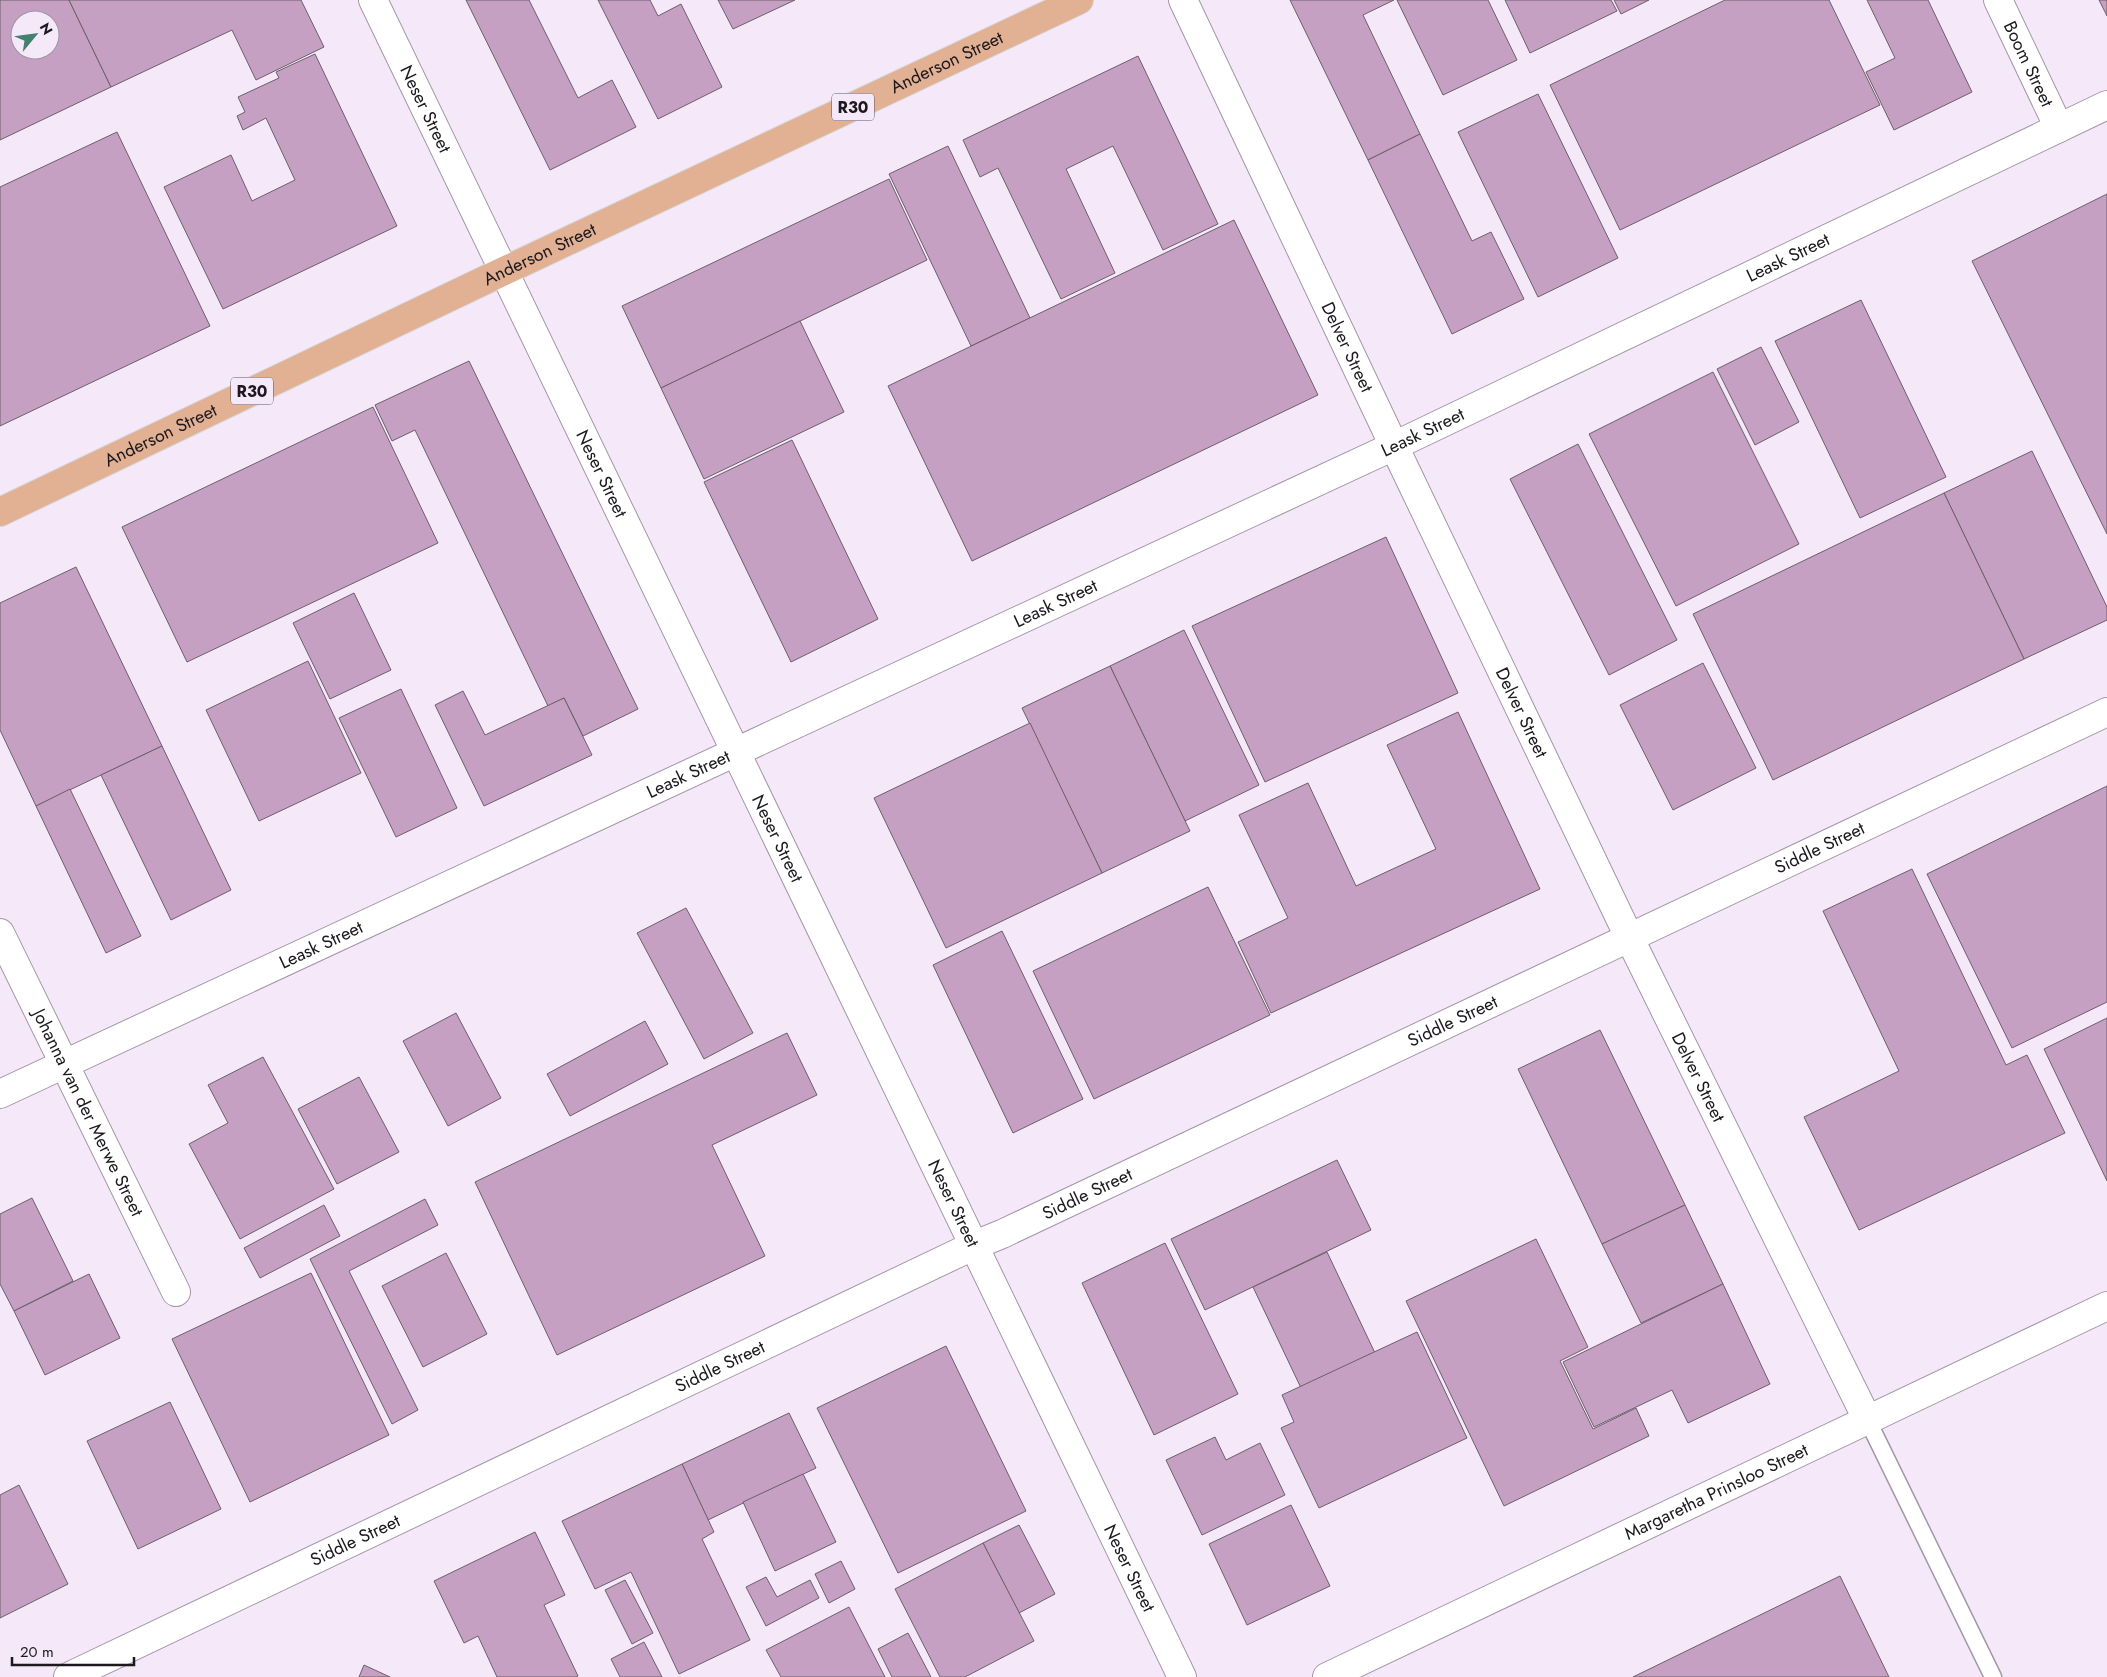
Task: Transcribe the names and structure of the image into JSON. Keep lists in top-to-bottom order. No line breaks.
{"streets":{"main road":["Anderson Street","R30"],"street":["Boom Street","Neser Street","Leask Street","Delver Street","Siddle Street","Johanna van der Merwe Street","Margaretha Prinsloo Street"]},"crossings":[["Anderson Street","Neser Street"],["Boom Street","Leask Street"],["Neser Street","Leask Street"],["Neser Street","Siddle Street"],["Leask Street","Delver Street"],["Leask Street","Johanna van der Merwe Street"],["Delver Street","Siddle Street"],["Delver Street","Margaretha Prinsloo Street"]],"scale_bar":"20 m","north":"top right"}
